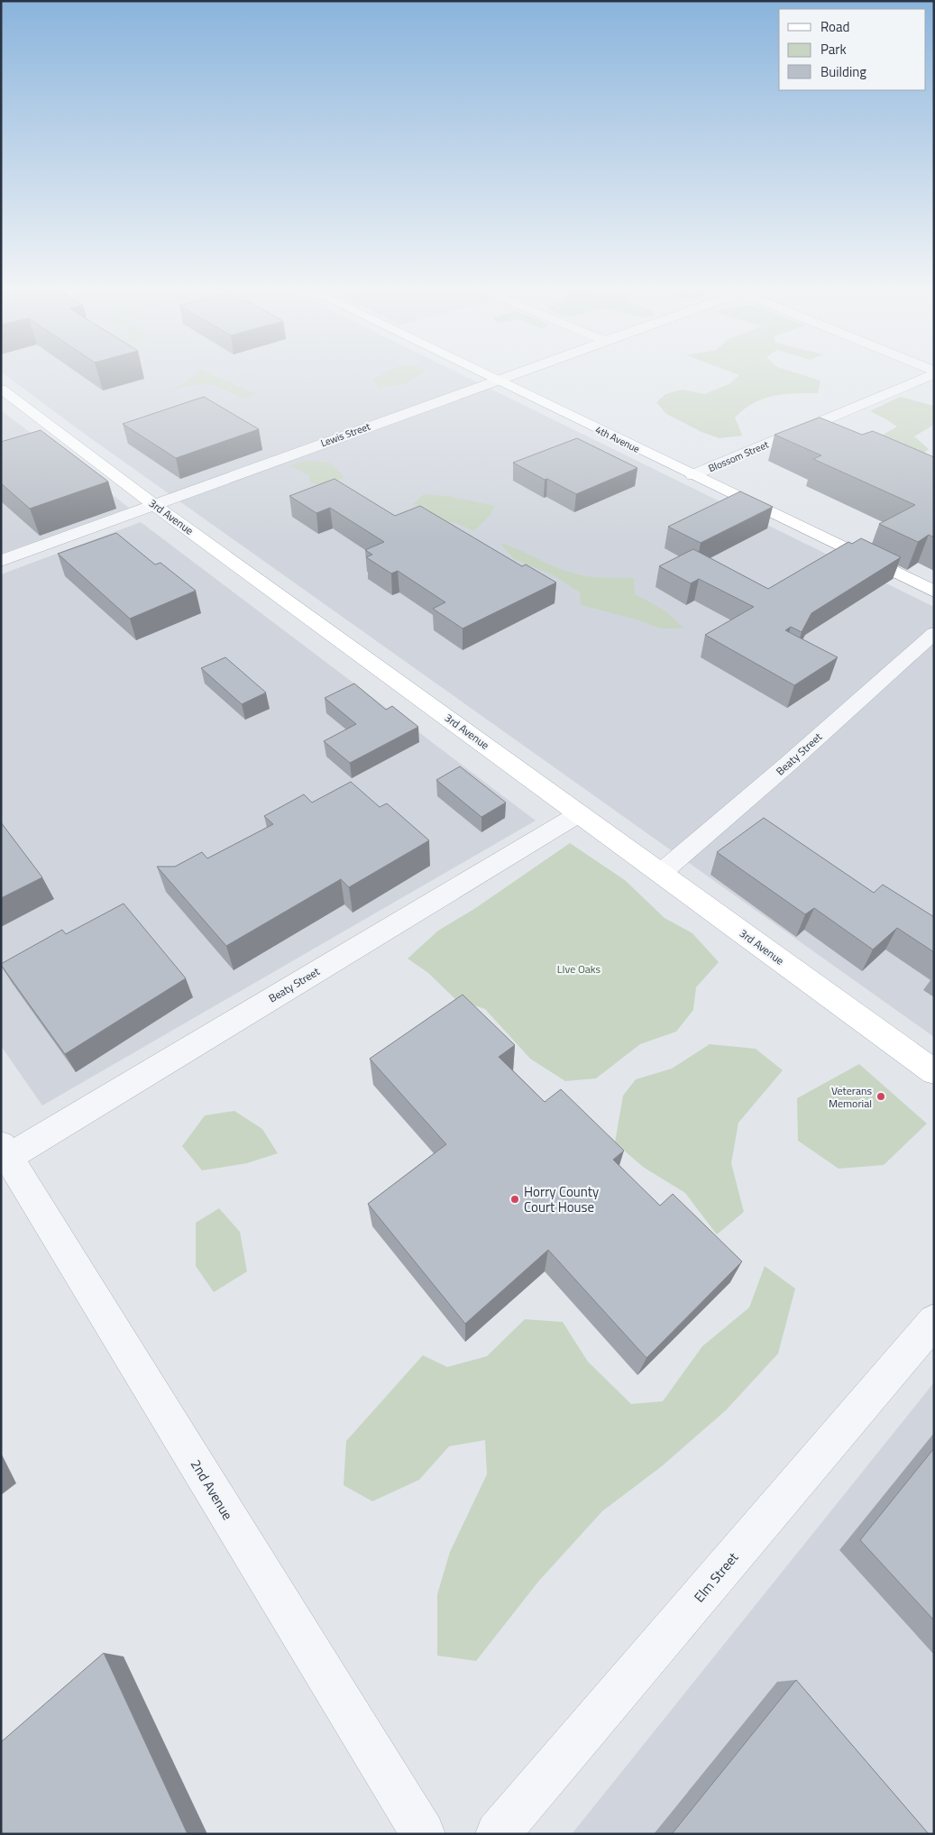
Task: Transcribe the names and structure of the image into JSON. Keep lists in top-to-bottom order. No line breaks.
{"streets":{"main road":["4th Avenue","3rd Avenue"],"street":["Lewis Street","Blossom Street","Beaty Street","2nd Avenue","Elm Street"]},"crossings":[["Lewis Street","4th Avenue"],["Lewis Street","3rd Avenue"],["4th Avenue","Blossom Street"],["3rd Avenue","Beaty Street"],["Beaty Street","2nd Avenue"]],"parks":["LIve Oaks"],"places":["Veterans Memorial","Horry County Court House"],"legend":["Road","Park","Building"]}
